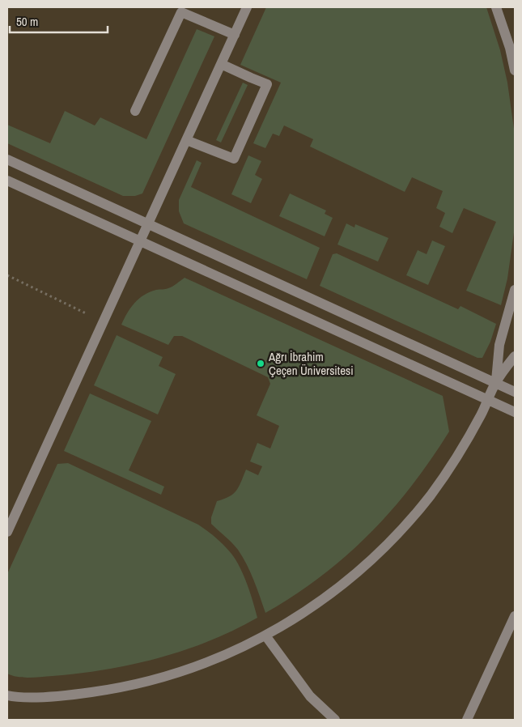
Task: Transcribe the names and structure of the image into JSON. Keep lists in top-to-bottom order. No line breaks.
{"places":["Ağrı İbrahim Çeçen Üniversitesi"],"scale_bar":"50 m"}
